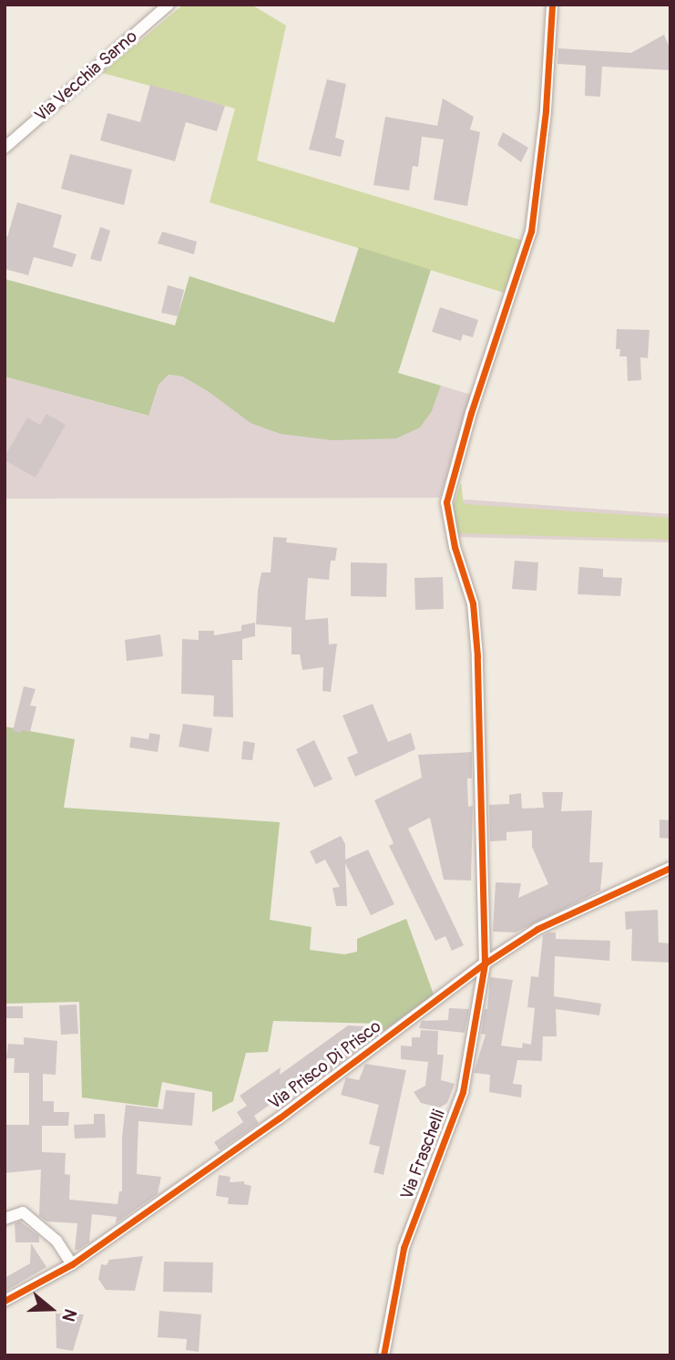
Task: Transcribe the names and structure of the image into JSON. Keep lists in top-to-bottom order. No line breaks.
{"streets":{"street":["Via Vecchia Sarno","Via Prisco Di Prisco","Via Fraschelli"]},"crossings":[["Via Prisco Di Prisco","Via Fraschelli"]],"north":"right"}
